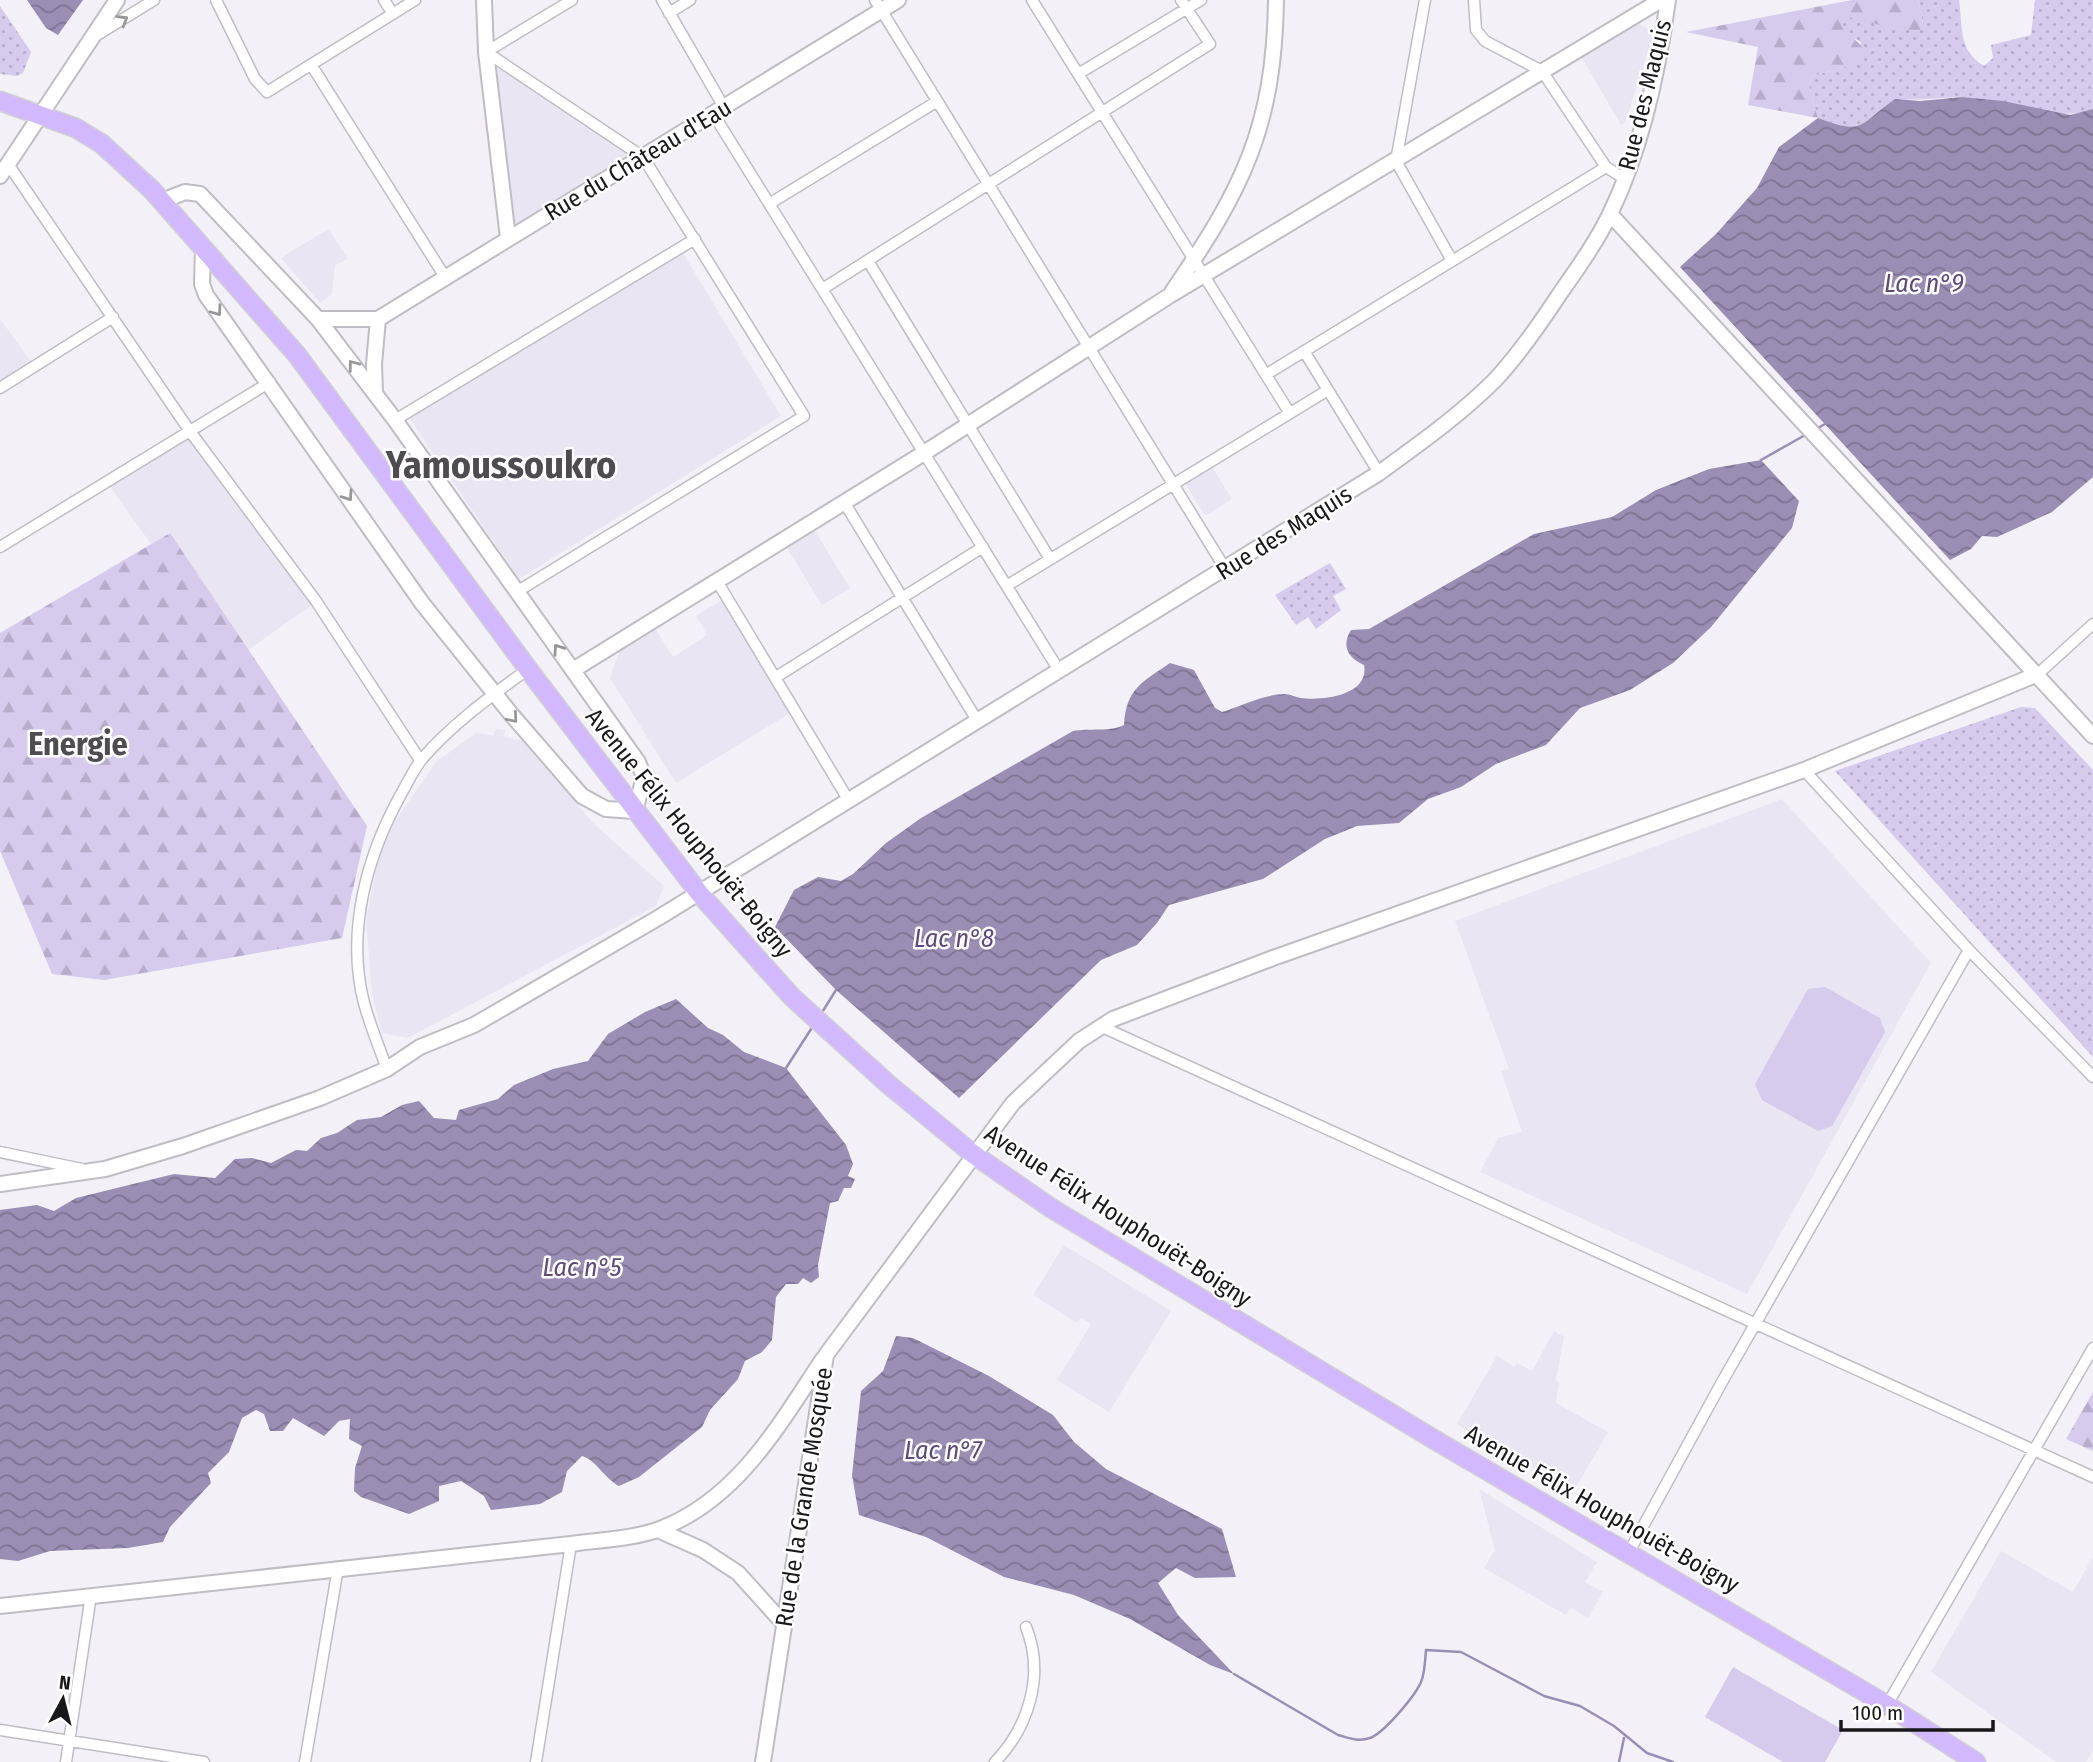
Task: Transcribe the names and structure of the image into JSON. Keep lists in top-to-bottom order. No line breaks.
{"streets":{"highway":["Avenue Félix Houphouët-Boigny"],"street":["Rue des Maquis","Rue du Château d'Eau","Rue de la Grande Mosquée"]},"crossings":[["Rue des Maquis","Avenue Félix Houphouët-Boigny"],["Avenue Félix Houphouët-Boigny","Rue de la Grande Mosquée"]],"districts":["Yamoussoukro","Energie"],"water":["Lac n°9","Lac n°8","Lac n°5","Lac n°7"],"scale_bar":"100 m","north":"top"}
